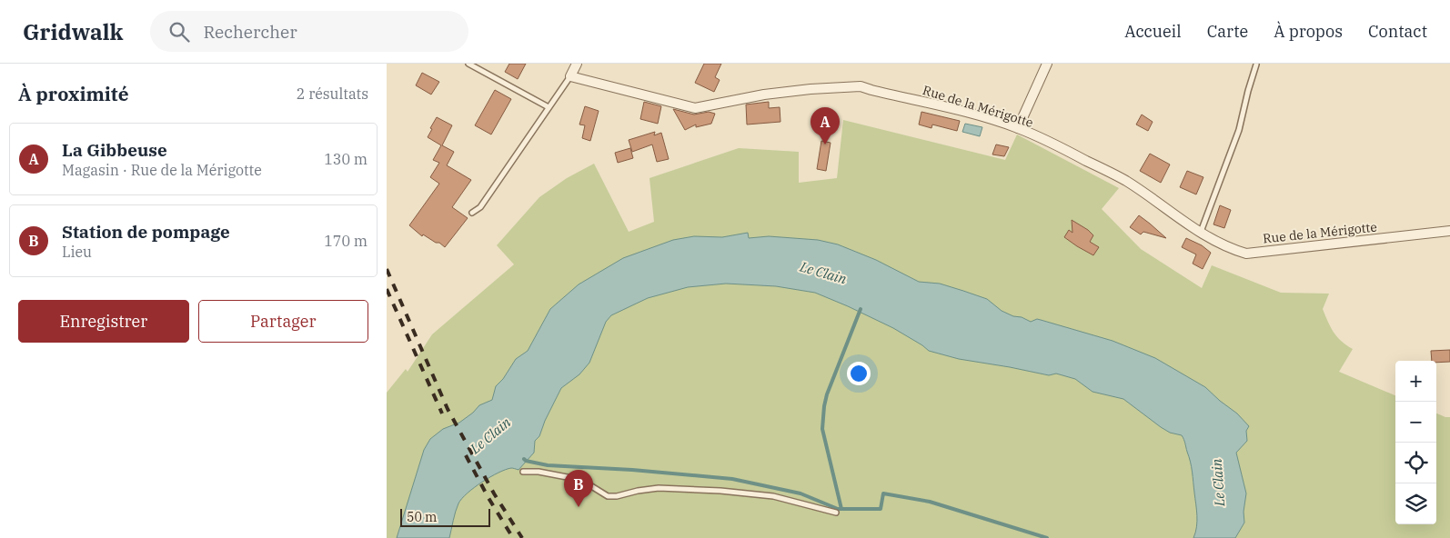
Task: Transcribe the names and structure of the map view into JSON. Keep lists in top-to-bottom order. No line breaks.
{"streets":{"street":["Rue de la Mérigotte"]},"water":["Le Clain"],"scale_bar":"50 m","page":{"header":"Gridwalk","search":"Rechercher","nav":["Accueil","Carte","À propos","Contact"],"heading":["À proximité","2 résultats"],"pins":["A","B"],"list":[{"mark":"A","name":"La Gibbeuse","note":"Magasin · Rue de la Mérigotte","value":"130 m"},{"mark":"B","name":"Station de pompage","note":"Lieu","value":"170 m"}],"buttons":["Enregistrer","Partager"],"map_buttons":["+","−"],"scale":"50 m"}}
